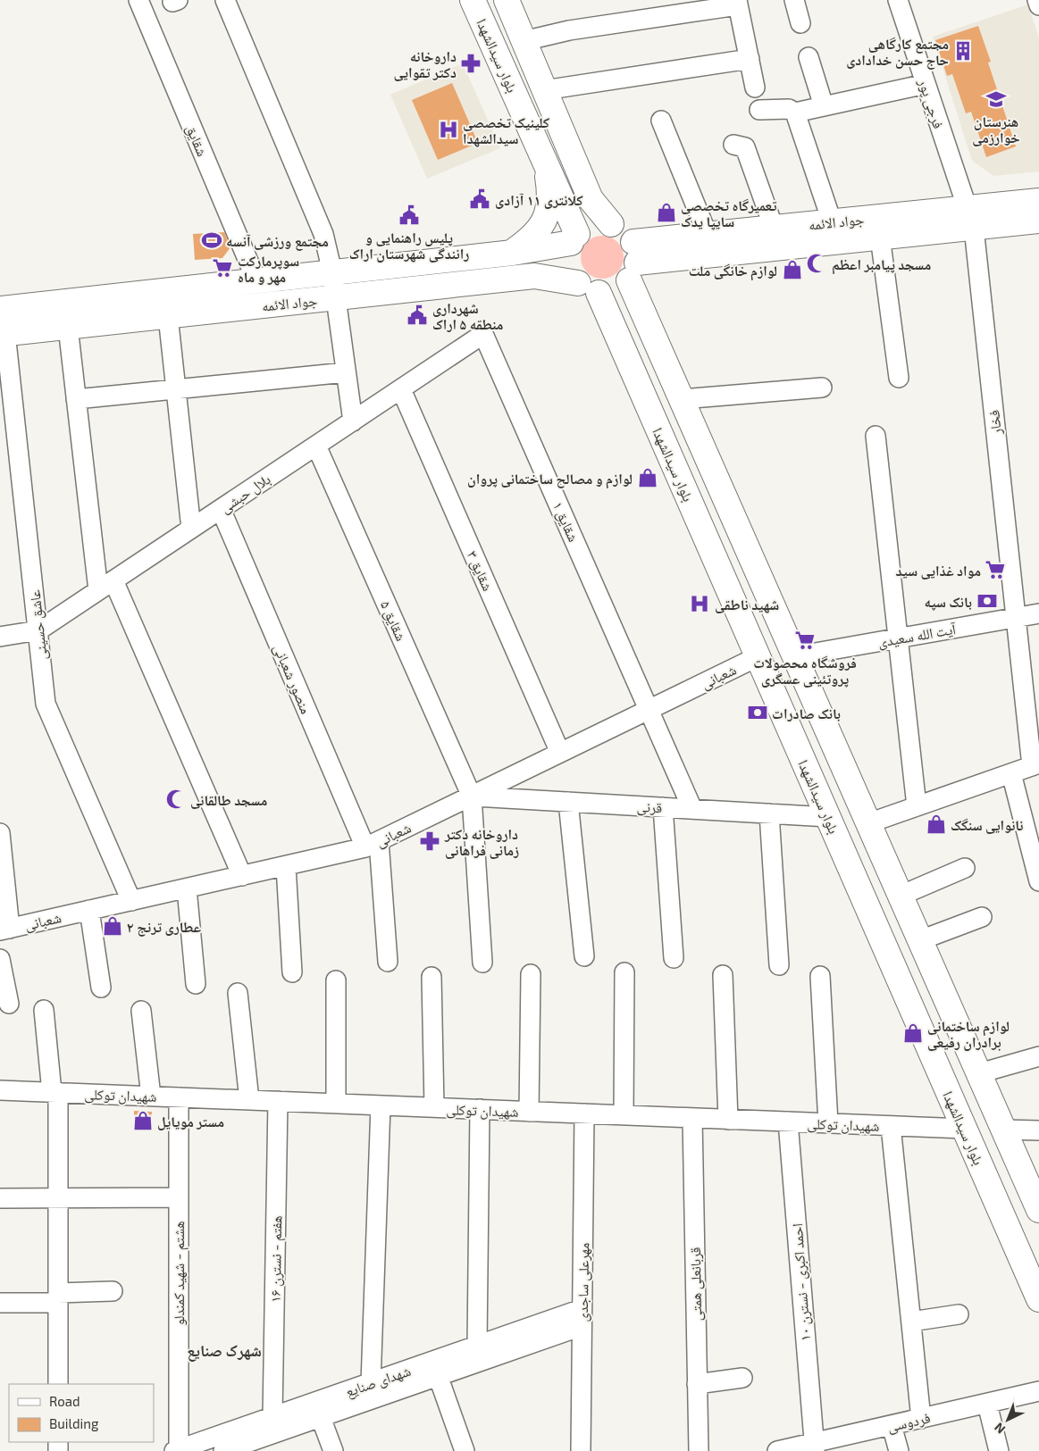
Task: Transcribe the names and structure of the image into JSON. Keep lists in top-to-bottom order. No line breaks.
{"streets":{"main road":["بلوار سیدالشهدا","جواد الائمه"],"street":["فرجی پور","شقایق","فخار","بلال حبشی","شقایق ۱","شقایق ۳","شقایق ۵","عاشق حسینی","آیت الله سعیدی","شعبانی","منصور شعبانی","قرنی","شهیدان توکلی","هفتم - نسترن ۱۶","هشتم - شهید کمندلو","مهرعلی ساجدی","احمد اکبری - نسترن ۱۰","قربانعلی همتی","شهدای صنایع","فردوسی"]},"crossings":[["بلوار سیدالشهدا","جواد الائمه"],["بلوار سیدالشهدا","شعبانی"],["بلوار سیدالشهدا","قرنی"],["بلوار سیدالشهدا","شهیدان توکلی"],["فرجی پور","جواد الائمه"],["فرجی پور","فخار"],["شقایق","جواد الائمه"],["جواد الائمه","فخار"],["جواد الائمه","عاشق حسینی"],["فخار","آیت الله سعیدی"],["بلال حبشی","شقایق ۱"],["بلال حبشی","شقایق ۳"],["بلال حبشی","شقایق ۵"],["بلال حبشی","عاشق حسینی"],["بلال حبشی","منصور شعبانی"],["شقایق ۱","شعبانی"],["شقایق ۳","شعبانی"],["شقایق ۵","شعبانی"],["شقایق ۵","قرنی"],["عاشق حسینی","شعبانی"],["شعبانی","منصور شعبانی"],["شعبانی","قرنی"],["شهیدان توکلی","هفتم - نسترن ۱۶"],["شهیدان توکلی","هشتم - شهید کمندلو"],["شهیدان توکلی","مهرعلی ساجدی"],["شهیدان توکلی","احمد اکبری - نسترن ۱۰"],["شهیدان توکلی","قربانعلی همتی"],["هفتم - نسترن ۱۶","شهدای صنایع"],["هشتم - شهید کمندلو","شهدای صنایع"],["مهرعلی ساجدی","شهدای صنایع"],["احمد اکبری - نسترن ۱۰","فردوسی"]],"districts":["شهرک صنایع"],"places":{"building":["مجتمع کارگاهی حاج حسن خدادادی"],"pharmacy":["داروخانه دکتر تقوایی","داروخانه دکتر زمانی فراهانی"],"school or university":["هنرستان خوارزمی"],"hospital":["کلینیک تخصصی سیدالشهدا","شهید ناطقی"],"public building":["کلانتری ۱۱ آزادی","پلیس راهنمایی و رانندگی شهرستان اراک","شهرداری منطقه ۵ اراک"],"shop":["تعمیرگاه تخصصی سایپا یدک","لوازم خانگی ملت","لوازم و مصالح ساختمانی پروان","نانوایی سنگک","عطاری ترنج ۲","لوازم ساختمانی برادران رفیعی","مستر مویایل"],"sports":["مجتمع ورزشی آنسه"],"mosque":["مسجد پیامبر اعظم","مسجد طالقانی"],"supermarket":["سوپرمارکت مهر و ماه","مواد غذایی سید","فروشگاه محصولات پروتئینی عسگری"],"bank":["بانک سپه","بانک صادرات"]},"legend":["Road","Building"],"north":"bottom left"}
